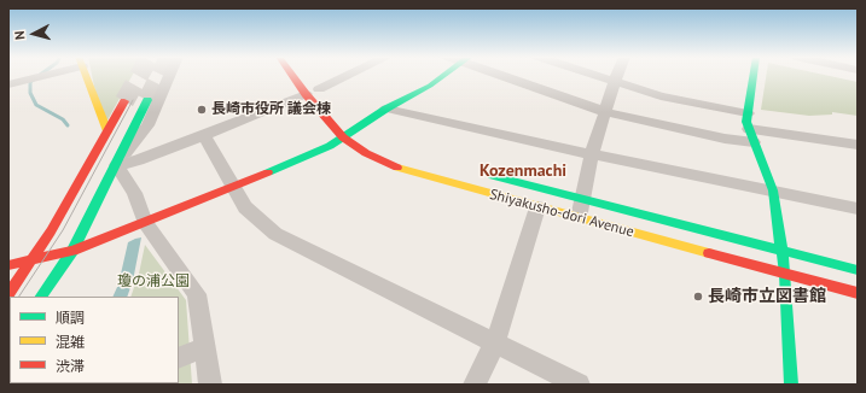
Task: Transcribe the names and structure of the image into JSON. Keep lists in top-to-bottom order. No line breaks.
{"streets":{"main road":["Shiyakusho-dori Avenue"]},"districts":["Kozenmachi"],"parks":["瓊の浦公園"],"places":["長崎市役所 議会棟","長崎市立図書館"],"legend":["順調","混雑","渋滞"],"north":"left"}
